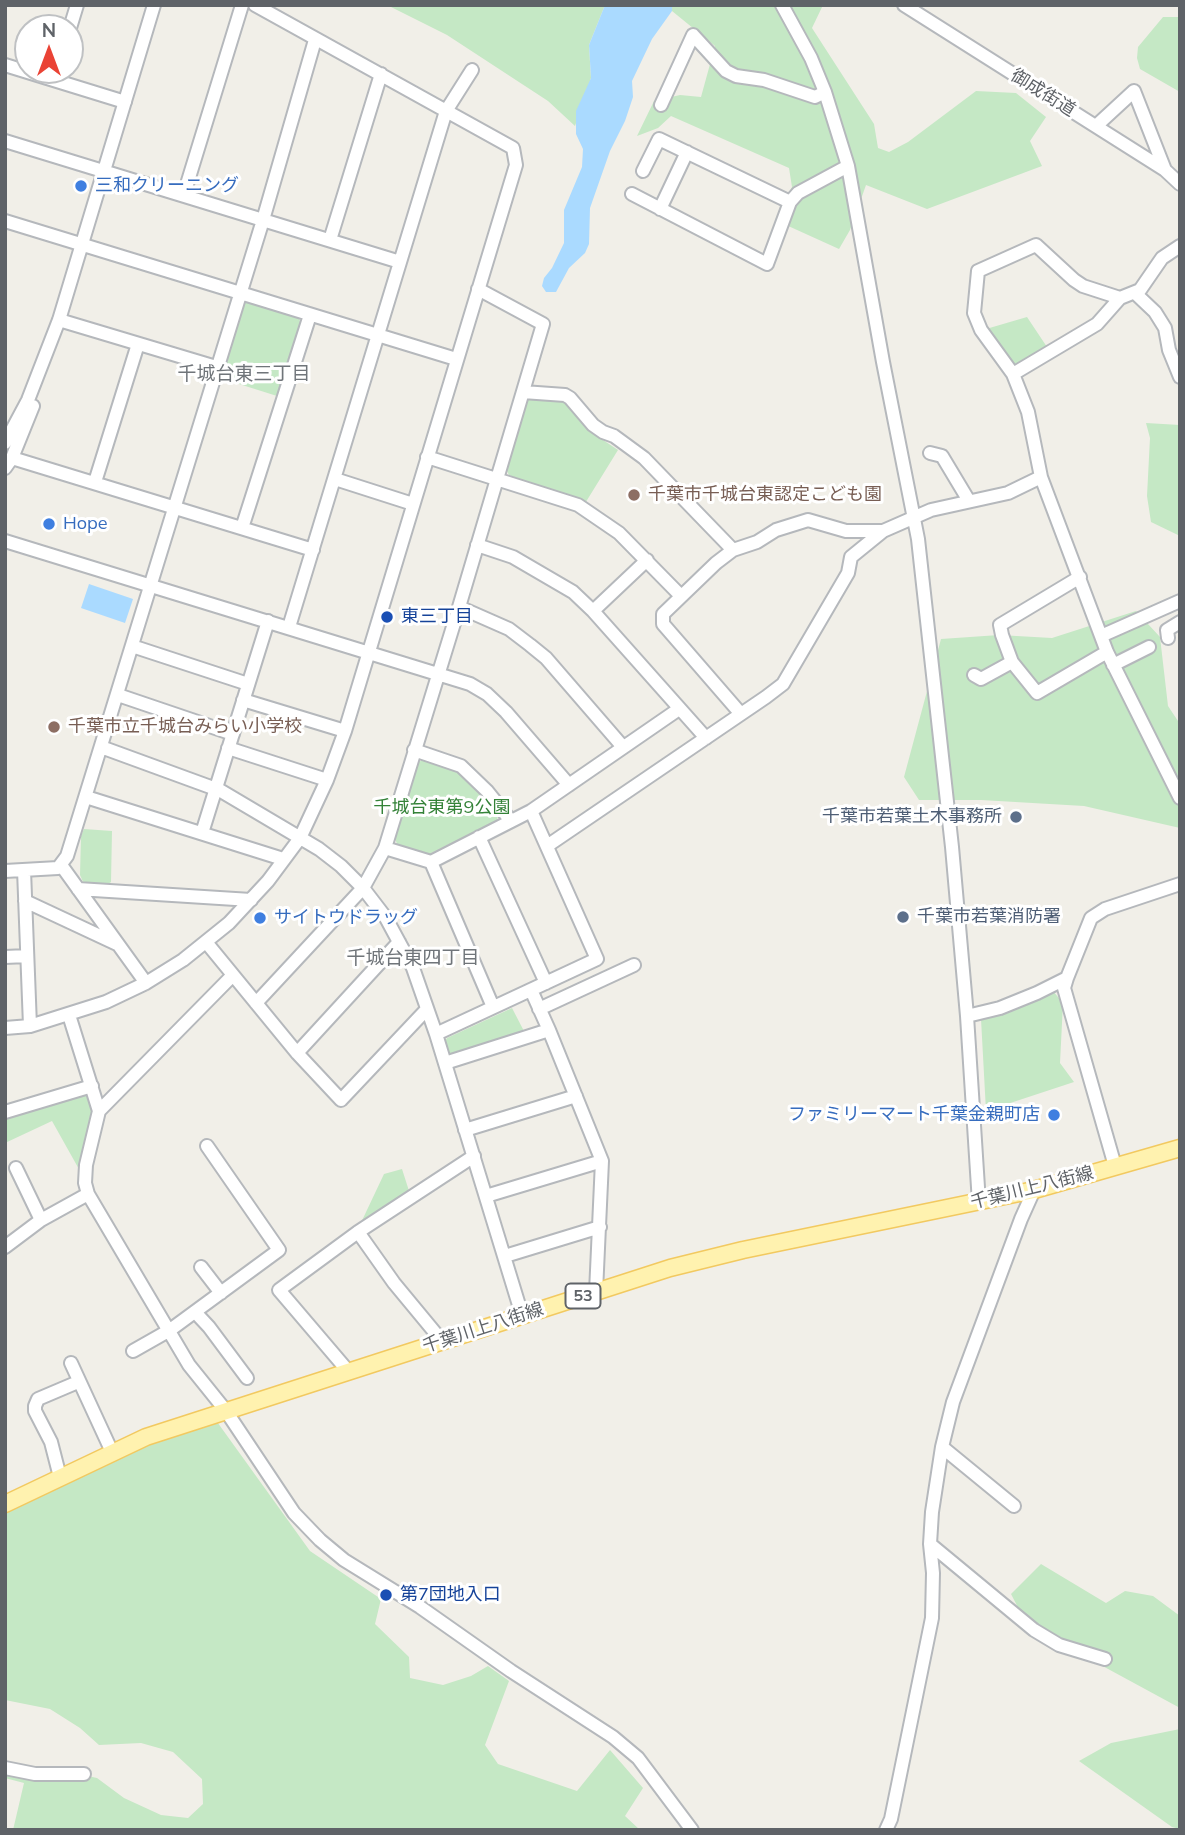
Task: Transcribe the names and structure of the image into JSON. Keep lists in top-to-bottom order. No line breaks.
{"streets":{"main road":["千葉川上八街線","53"],"street":["御成街道"]},"districts":["千城台東三丁目","千城台東四丁目"],"parks":["千城台東第9公園"],"places":["三和クリーニング","千葉市千城台東認定こども園","Hope","東三丁目","千葉市立千城台みらい小学校","千葉市若葉土木事務所","千葉市若葉消防署","サイトウドラッグ","ファミリーマート千葉金親町店","第7団地入口"],"north":"top"}
